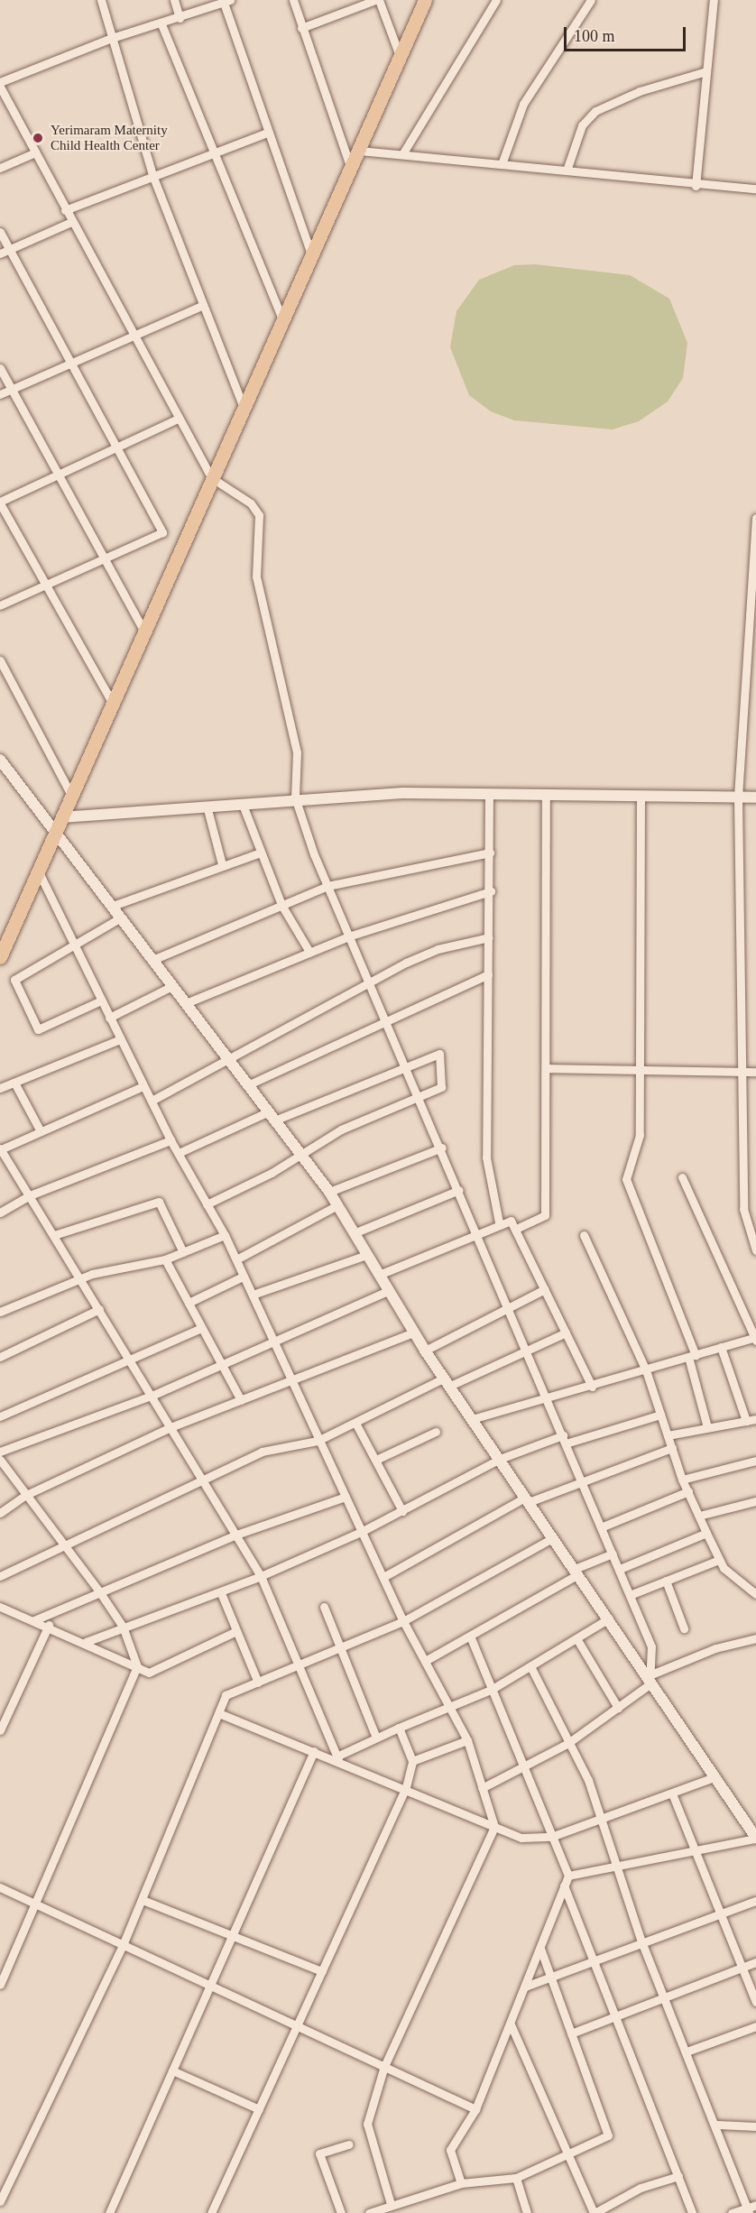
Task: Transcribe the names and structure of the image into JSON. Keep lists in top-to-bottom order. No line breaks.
{"places":["Yerimaram Maternity Child Health Center"],"scale_bar":"100 m"}
